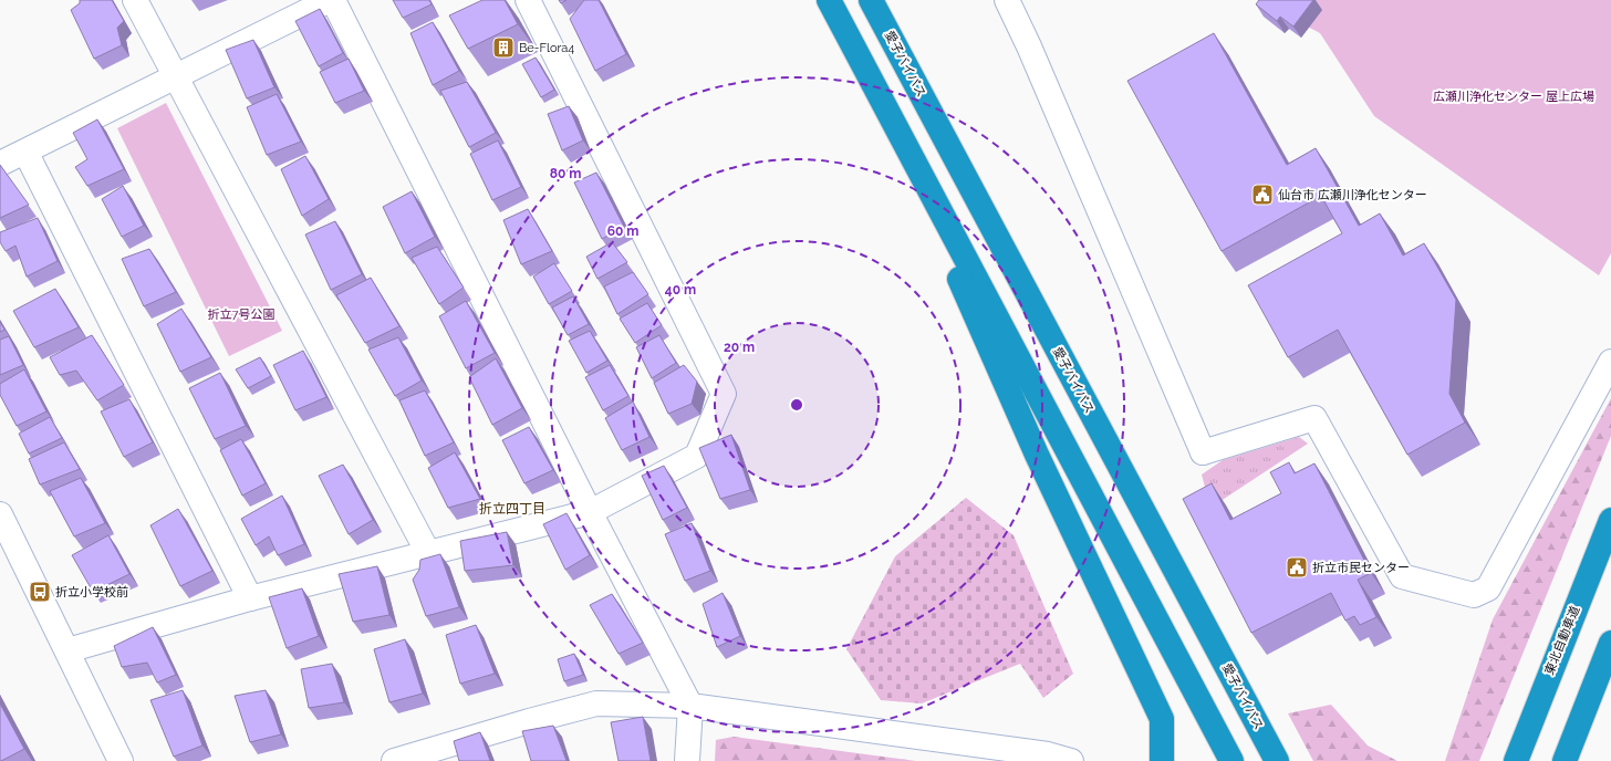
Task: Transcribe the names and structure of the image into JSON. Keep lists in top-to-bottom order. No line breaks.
{"streets":{"highway":["愛子バイパス","東北自動車道"]},"districts":["折立四丁目"],"parks":["広瀬川浄化センター 屋上広場","折立7号公園"],"places":{"building":["Be-Flora4"],"public building":["仙台市 広瀬川浄化センター","折立市民センター"],"bus stop":["折立小学校前"]},"rings":["80 m","60 m","40 m","20 m"]}
